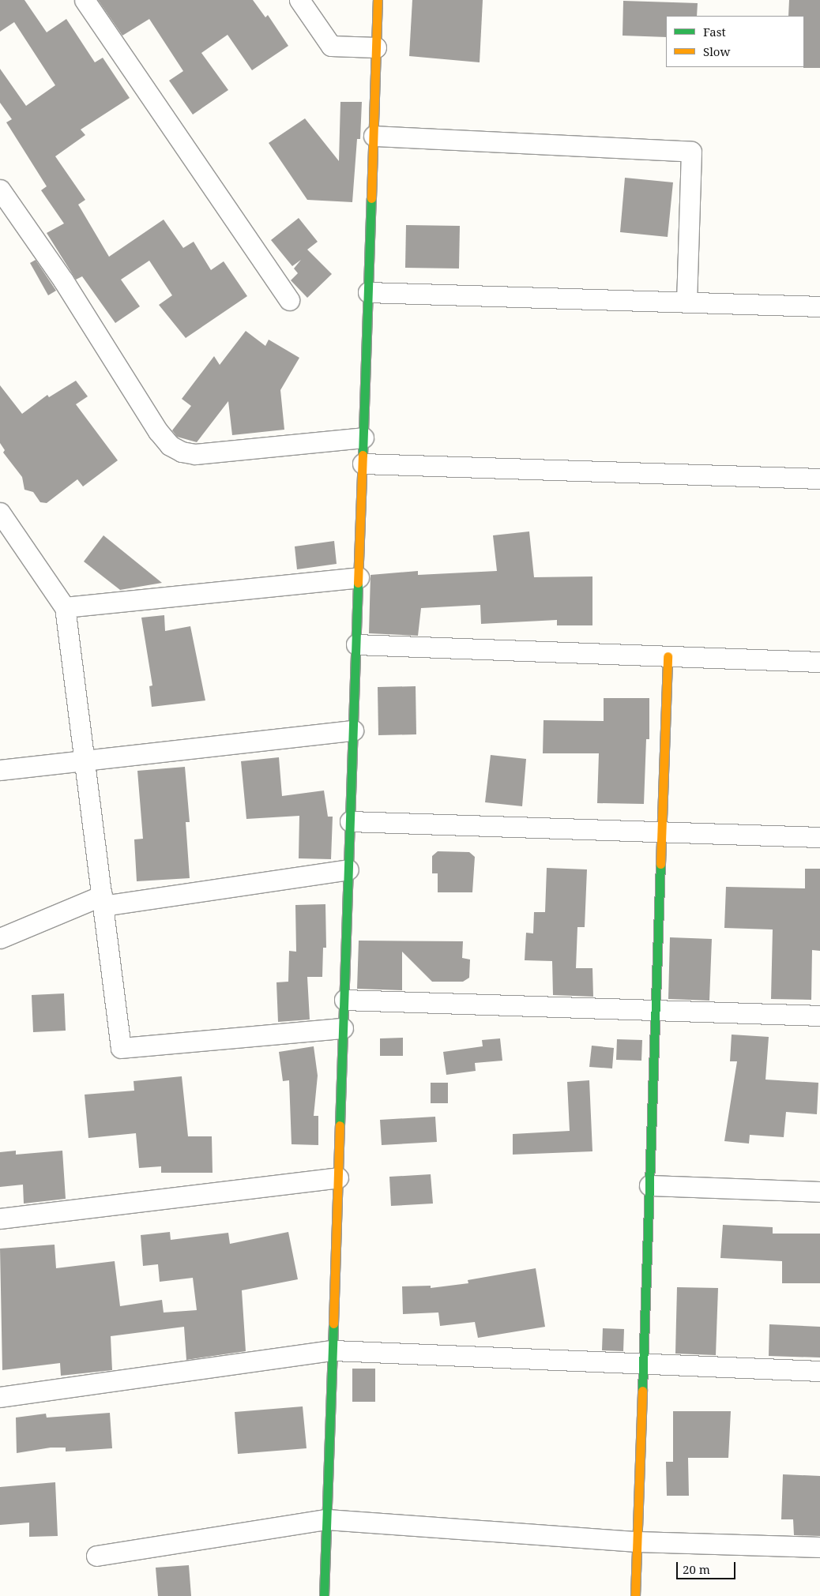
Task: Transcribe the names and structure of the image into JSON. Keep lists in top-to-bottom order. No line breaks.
{"legend":["Fast","Slow"],"scale_bar":"20 m"}
